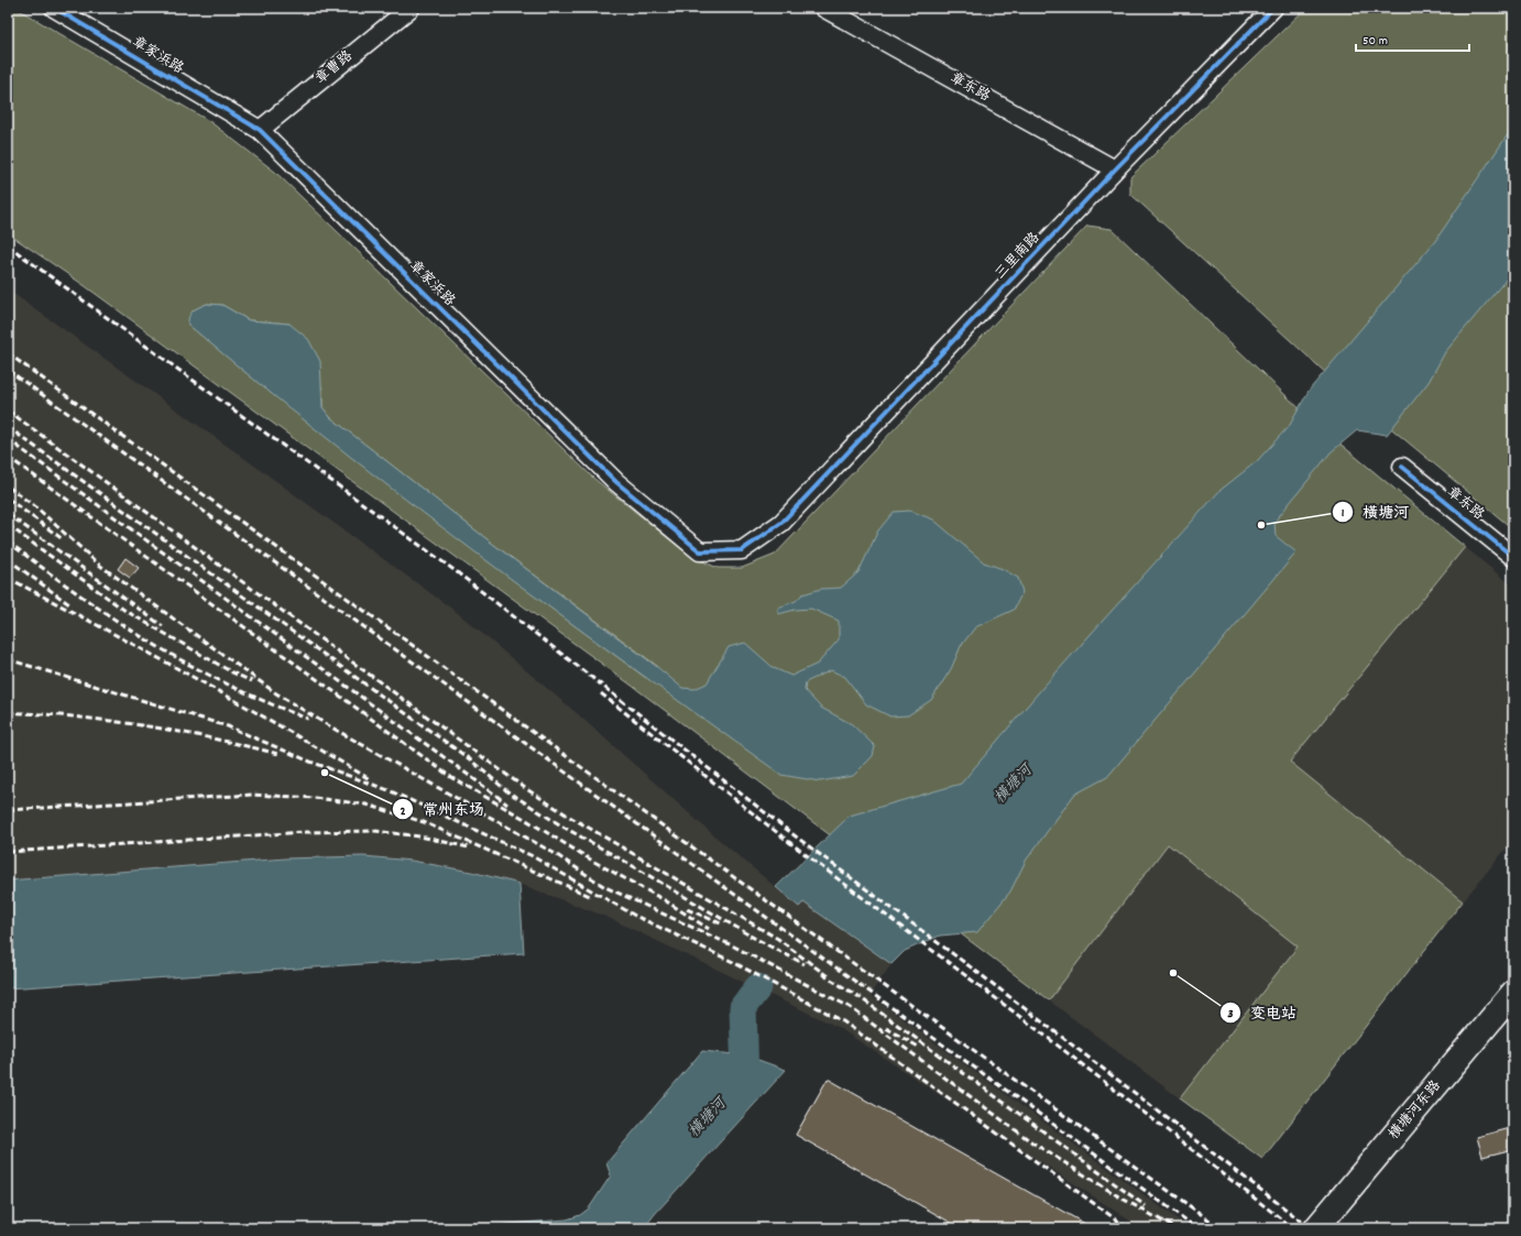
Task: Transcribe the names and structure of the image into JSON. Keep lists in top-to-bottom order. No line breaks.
{"streets":{"main road":["横塘河东路"],"street":["章家浜路","章曹路","章东路","三里南路"]},"crossings":[["章家浜路","章曹路"],["章家浜路","三里南路"],["章东路","三里南路"]],"water":["横塘河"],"places":["横塘河","常州东场","变电站"],"scale_bar":"50 m"}
